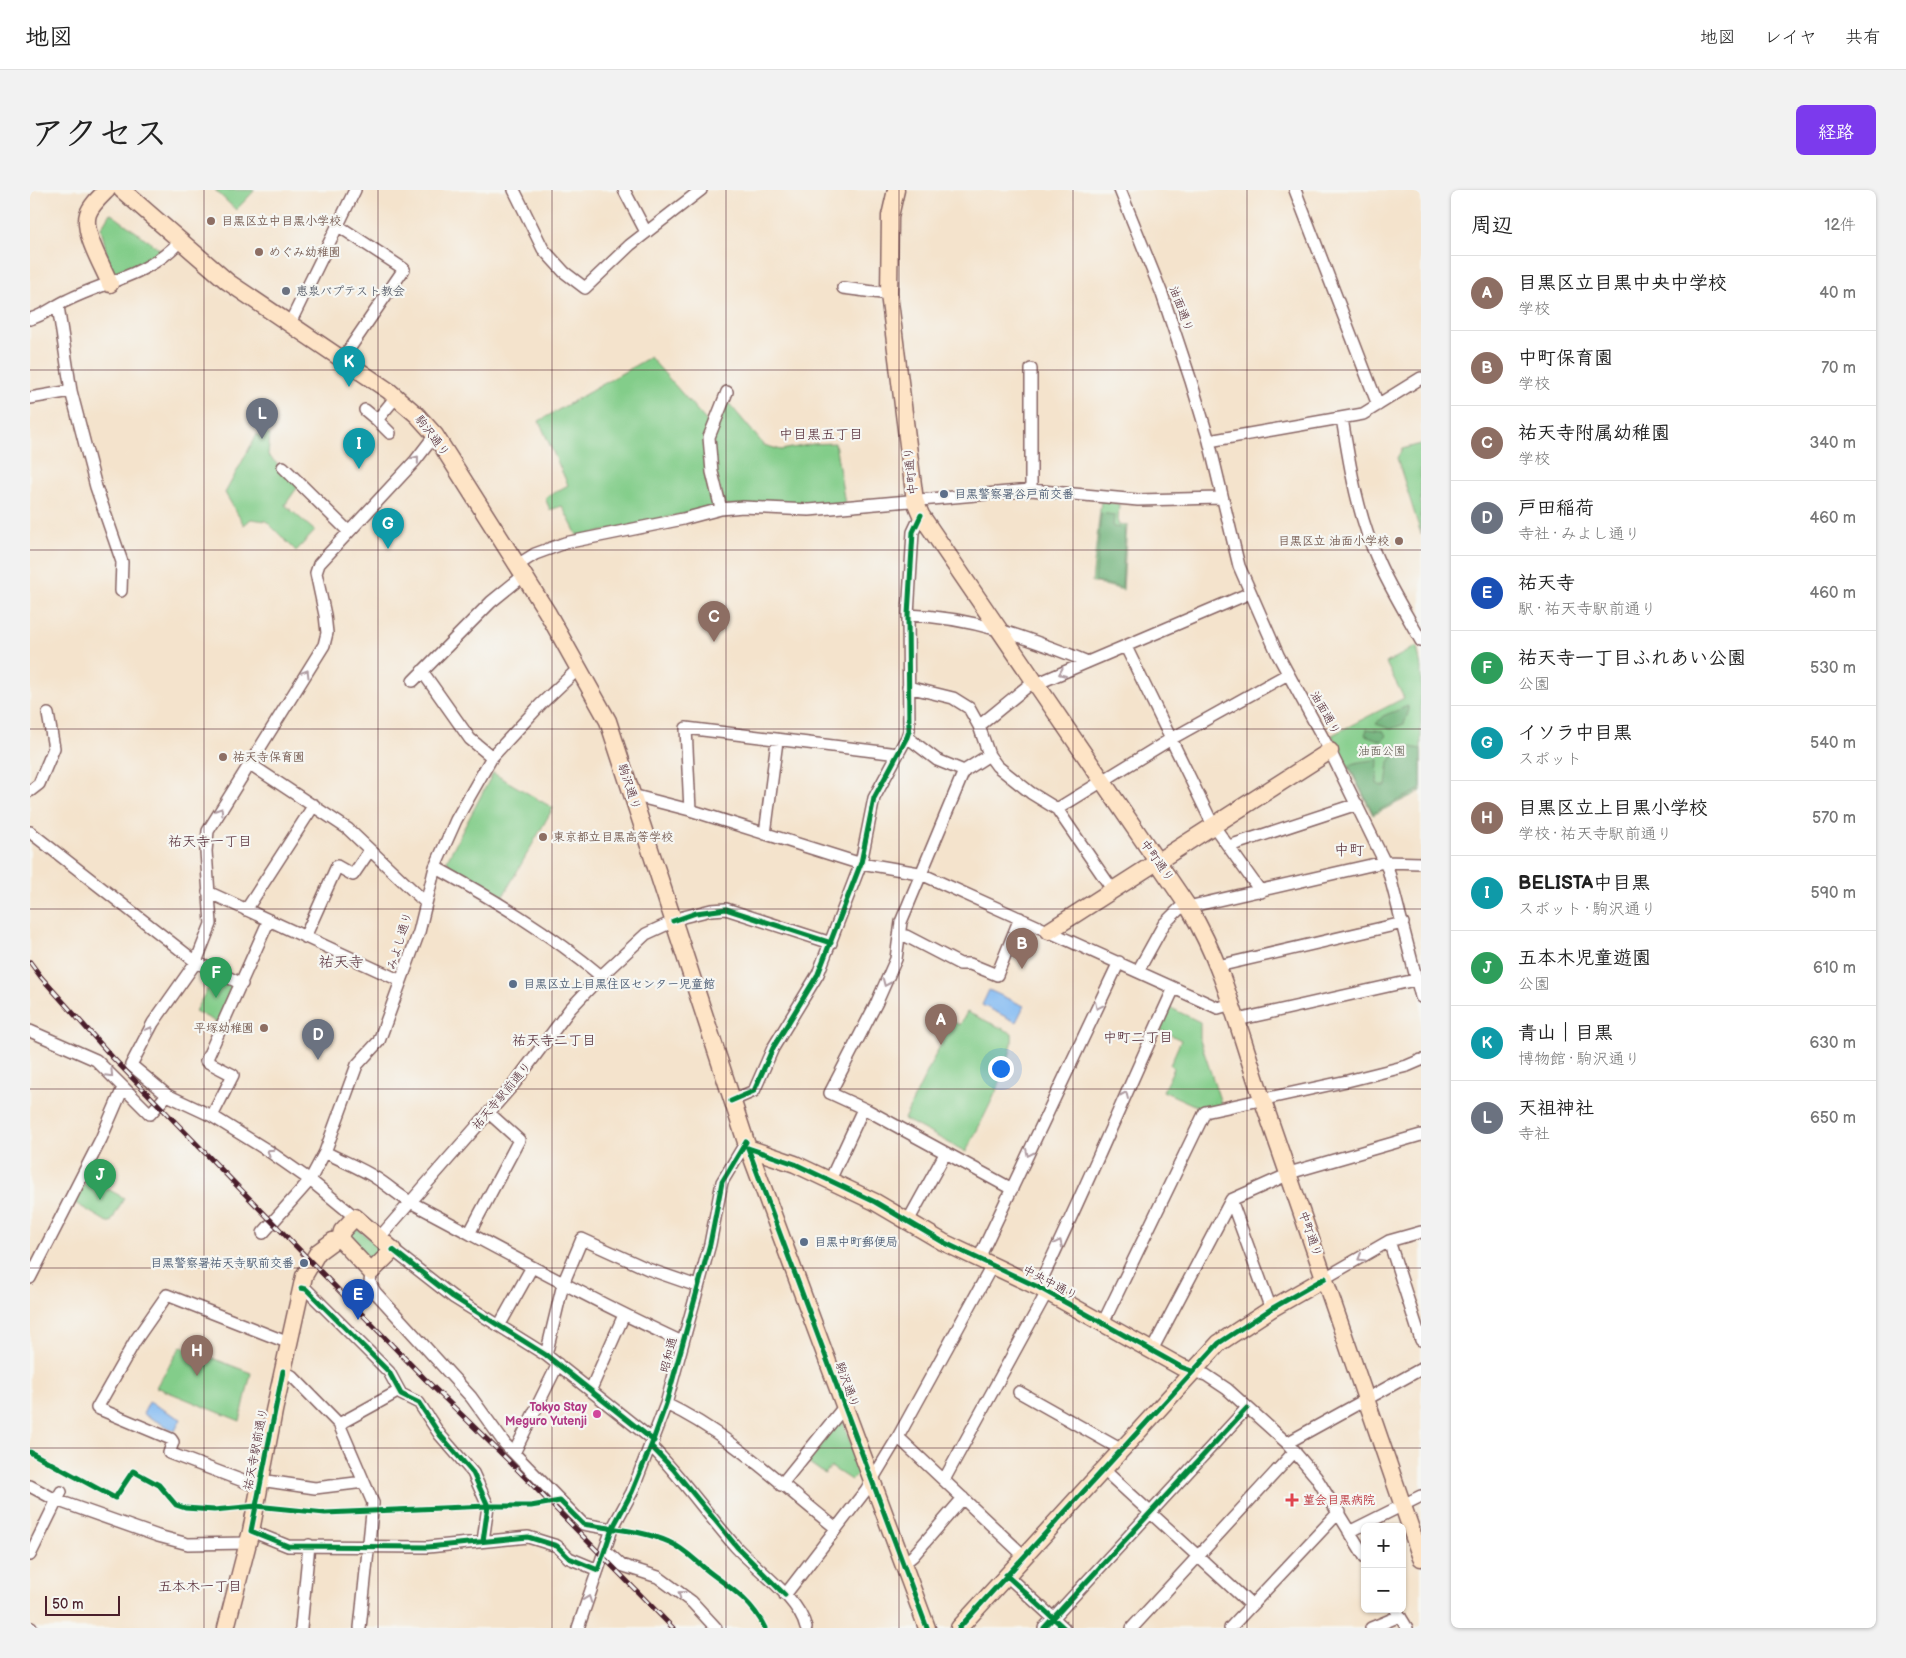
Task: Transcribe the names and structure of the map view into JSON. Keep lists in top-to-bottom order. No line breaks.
{"streets":{"street":["油面通り","駒沢通り","中町通り","みよし通り","祐天寺駅前通り","中央中通り","昭和通"]},"crossings":[["駒沢通り","みよし通り"],["駒沢通り","祐天寺駅前通り"],["駒沢通り","中央中通り"],["駒沢通り","昭和通"],["中央中通り","昭和通"]],"districts":["中目黒五丁目","祐天寺一丁目","中町","祐天寺","中町二丁目","祐天寺二丁目","五本木一丁目"],"parks":["油面公園"],"places":{"other":["目黒区立中目黒小学校","めぐみ幼稚園","恵泉バプテスト教会","目黒警察署谷戸前交番","目黒区立 油面小学校","祐天寺保育園","東京都立目黒高等学校","目黒区立上目黒住区センター児童館","平塚幼稚園","目黒中町郵便局","目黒警察署祐天寺駅前交番","Tokyo Stay Meguro Yutenji"],"health":["菫会目黒病院"]},"scale_bar":"50 m","page":{"header":"地図","nav":["地図","レイヤ","共有"],"title":"アクセス","buttons":"経路","heading":["周辺","12件"],"list":[{"mark":"A","name":"目黒区立目黒中央中学校","note":"学校","value":"40 m"},{"mark":"B","name":"中町保育園","note":"学校","value":"70 m"},{"mark":"C","name":"祐天寺附属幼稚園","note":"学校","value":"340 m"},{"mark":"D","name":"戸田稲荷","note":"寺社 · みよし通り","value":"460 m"},{"mark":"E","name":"祐天寺","note":"駅 · 祐天寺駅前通り","value":"460 m"},{"mark":"F","name":"祐天寺一丁目ふれあい公園","note":"公園","value":"530 m"},{"mark":"G","name":"イソラ中目黒","note":"スポット","value":"540 m"},{"mark":"H","name":"目黒区立上目黒小学校","note":"学校 · 祐天寺駅前通り","value":"570 m"},{"mark":"I","name":"BELISTA中目黒","note":"スポット · 駒沢通り","value":"590 m"},{"mark":"J","name":"五本木児童遊園","note":"公園","value":"610 m"},{"mark":"K","name":"青山｜目黒","note":"博物館 · 駒沢通り","value":"630 m"},{"mark":"L","name":"天祖神社","note":"寺社","value":"650 m"}],"pins":["K","L","I","G","C","B","F","A","D","J","E","H"],"map_buttons":["+","−"],"scale":"50 m"}}
